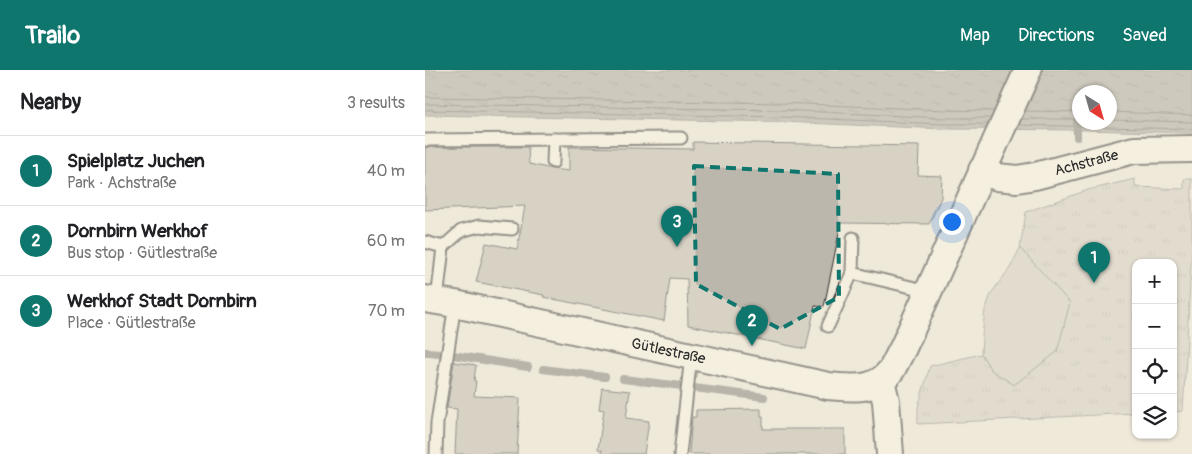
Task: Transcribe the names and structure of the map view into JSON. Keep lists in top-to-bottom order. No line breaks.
{"streets":{"street":["Achstraße","Gütlestraße"]},"north":"bottom right","page":{"header":"Trailo","nav":["Map","Directions","Saved"],"heading":["Nearby","3 results"],"list":[{"mark":"1","name":"Spielplatz Juchen","note":"Park · Achstraße","value":"40 m"},{"mark":"2","name":"Dornbirn Werkhof","note":"Bus stop · Gütlestraße","value":"60 m"},{"mark":"3","name":"Werkhof Stadt Dornbirn","note":"Place · Gütlestraße","value":"70 m"}],"pins":["3","1","2"],"map_buttons":["+","−"]}}
